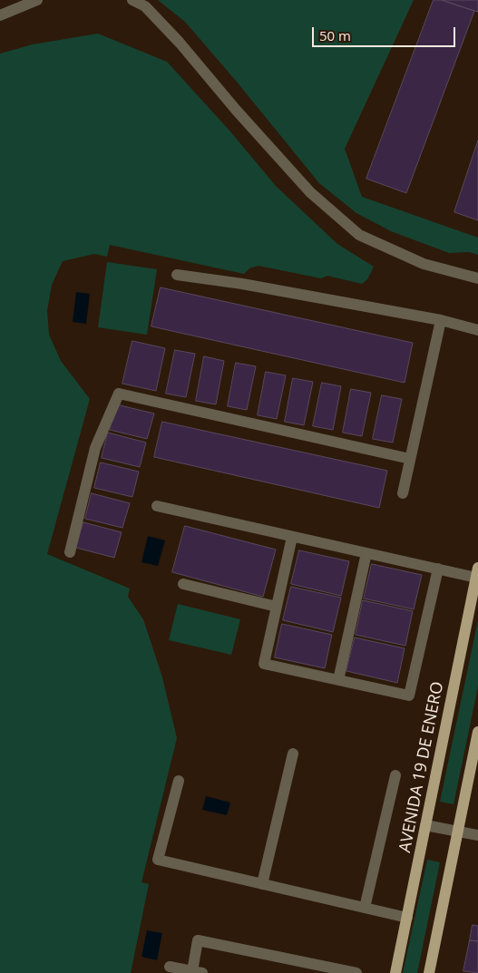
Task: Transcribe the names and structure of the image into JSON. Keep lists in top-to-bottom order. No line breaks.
{"streets":{"main road":["AVENIDA 19 DE ENERO"]},"scale_bar":"50 m"}
